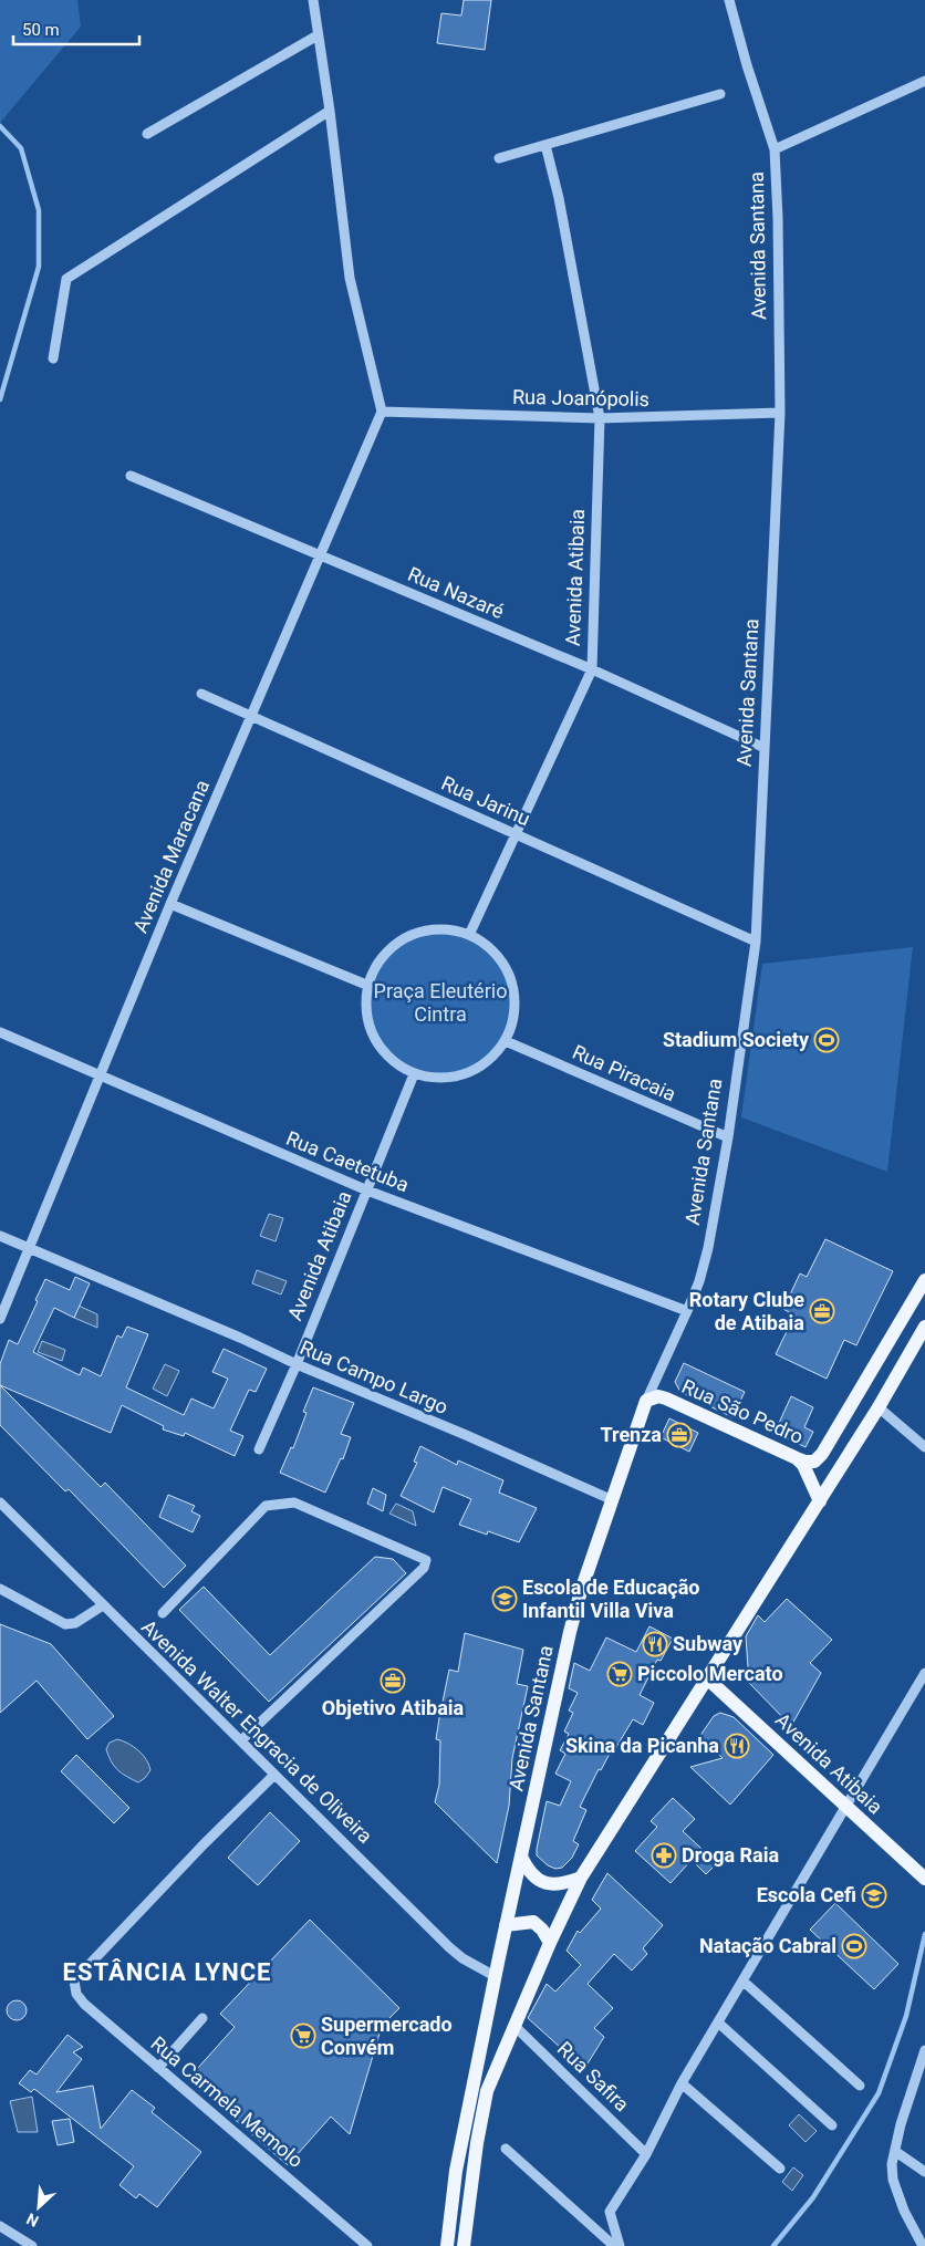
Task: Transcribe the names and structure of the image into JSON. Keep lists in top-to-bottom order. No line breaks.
{"streets":{"main road":["Avenida Santana","Avenida Atibaia","Rua São Pedro"],"street":["Rua Joanópolis","Rua Nazaré","Rua Jarinu","Avenida Maracana","Rua Piracaia","Rua Caetetuba","Rua Campo Largo","Avenida Walter Engracia de Oliveira","Rua Safira","Rua Carmela Memolo"]},"crossings":[["Avenida Santana","Rua Joanópolis"],["Avenida Santana","Rua Nazaré"],["Avenida Santana","Rua Jarinu"],["Avenida Santana","Rua Piracaia"],["Avenida Santana","Rua Caetetuba"],["Avenida Santana","Rua Campo Largo"],["Avenida Santana","Rua São Pedro"],["Avenida Santana","Avenida Walter Engracia de Oliveira"],["Rua Joanópolis","Avenida Atibaia"],["Rua Joanópolis","Avenida Maracana"],["Avenida Atibaia","Rua Nazaré"],["Avenida Atibaia","Rua Jarinu"],["Avenida Atibaia","Rua Piracaia"],["Avenida Atibaia","Rua Caetetuba"],["Avenida Atibaia","Rua Campo Largo"],["Rua Nazaré","Avenida Maracana"],["Rua Jarinu","Avenida Maracana"],["Avenida Maracana","Rua Caetetuba"],["Avenida Maracana","Rua Campo Largo"],["Avenida Walter Engracia de Oliveira","Rua Carmela Memolo"]],"districts":["ESTÂNCIA LYNCE"],"parks":["Praça Eleutério Cintra"],"places":{"sports":["Stadium Society","Natação Cabral"],"office":["Rotary Clube de Atibaia","Trenza","Objetivo Atibaia"],"school or university":["Escola de Educação Infantil Villa Viva","Escola Cefi"],"restaurant":["Subway","Skina da Picanha"],"supermarket":["Piccolo Mercato","Supermercado Convém"],"pharmacy":["Droga Raia"]},"scale_bar":"50 m","north":"bottom left"}
